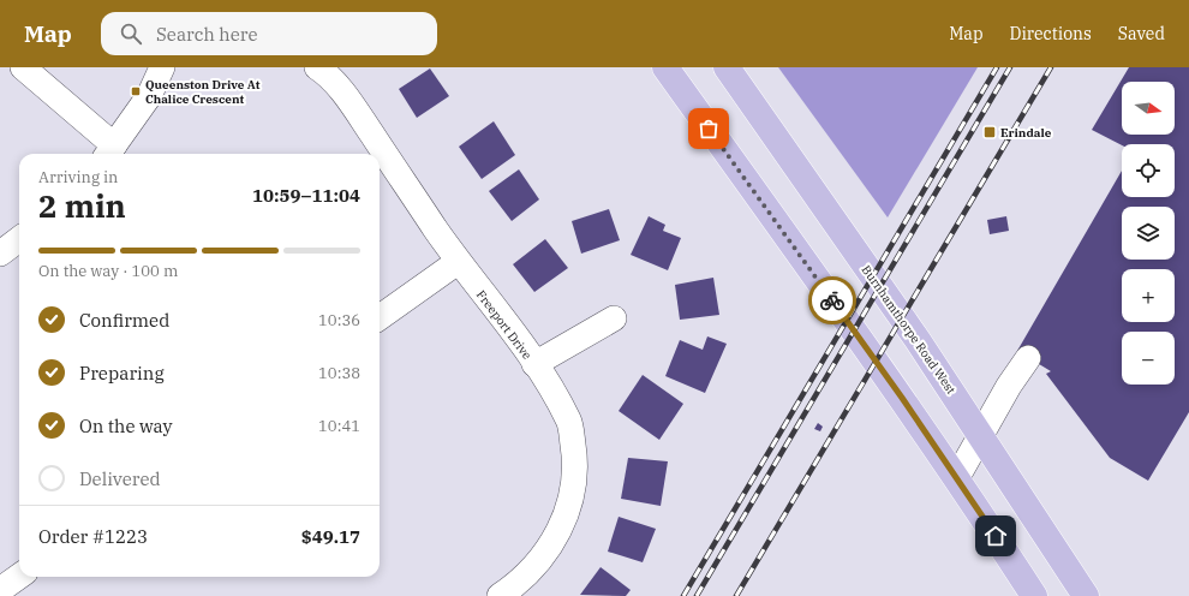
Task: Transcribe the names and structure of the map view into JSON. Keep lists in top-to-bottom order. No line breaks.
{"streets":{"main road":["Burnhamthorpe Road West"],"street":["Freeport Drive"]},"places":{"transit":["Queenston Drive At Chalice Crescent","Erindale"]},"north":"right","page":{"header":"Map","search":"Search here","nav":["Map","Directions","Saved"],"map_buttons":["+","−"],"heading":["2 min","Arriving in","10:59–11:04"],"panel":["Order #1223","$49.17"],"bar":"On the way · 100 m","list":[["Confirmed","10:36"],["Preparing","10:38"],["On the way","10:41"],"Delivered"]}}
